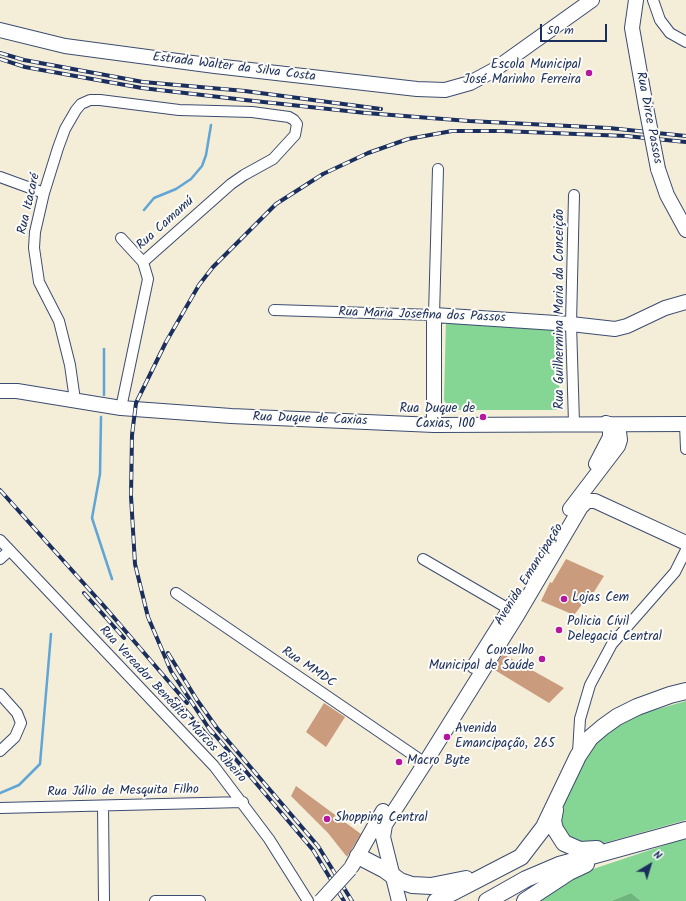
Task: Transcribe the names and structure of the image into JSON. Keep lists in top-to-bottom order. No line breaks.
{"streets":{"main road":["Estrada Walter da Silva Costa","Rua Dirce Passos","Rua Maria Josefina dos Passos","Rua Duque de Caxias","Avenida Emancipação"],"street":["Rua Itacaré","Rua Camamú","Rua Guilhermina Maria da Conceição","Rua MMDC","Rua Vereador Benedito Marcos Ribeiro","Rua Júlio de Mesquita Filho"]},"crossings":[["Rua Itacaré","Rua Camamú"],["Rua Itacaré","Rua Duque de Caxias"],["Rua Camamú","Rua Duque de Caxias"],["Rua Guilhermina Maria da Conceição","Rua Maria Josefina dos Passos"],["Rua Guilhermina Maria da Conceição","Rua Duque de Caxias"],["Avenida Emancipação","Rua MMDC"],["Rua Vereador Benedito Marcos Ribeiro","Rua Júlio de Mesquita Filho"]],"places":["Escola Municipal José Marinho Ferreira","Rua Duque de Caxias, 100","Lojas Cem","Policia Cívil Delegacia Central","Conselho Municipal de Saúde","Avenida Emancipação, 265","Macro Byte","Shopping Central"],"scale_bar":"50 m","north":"top right"}
